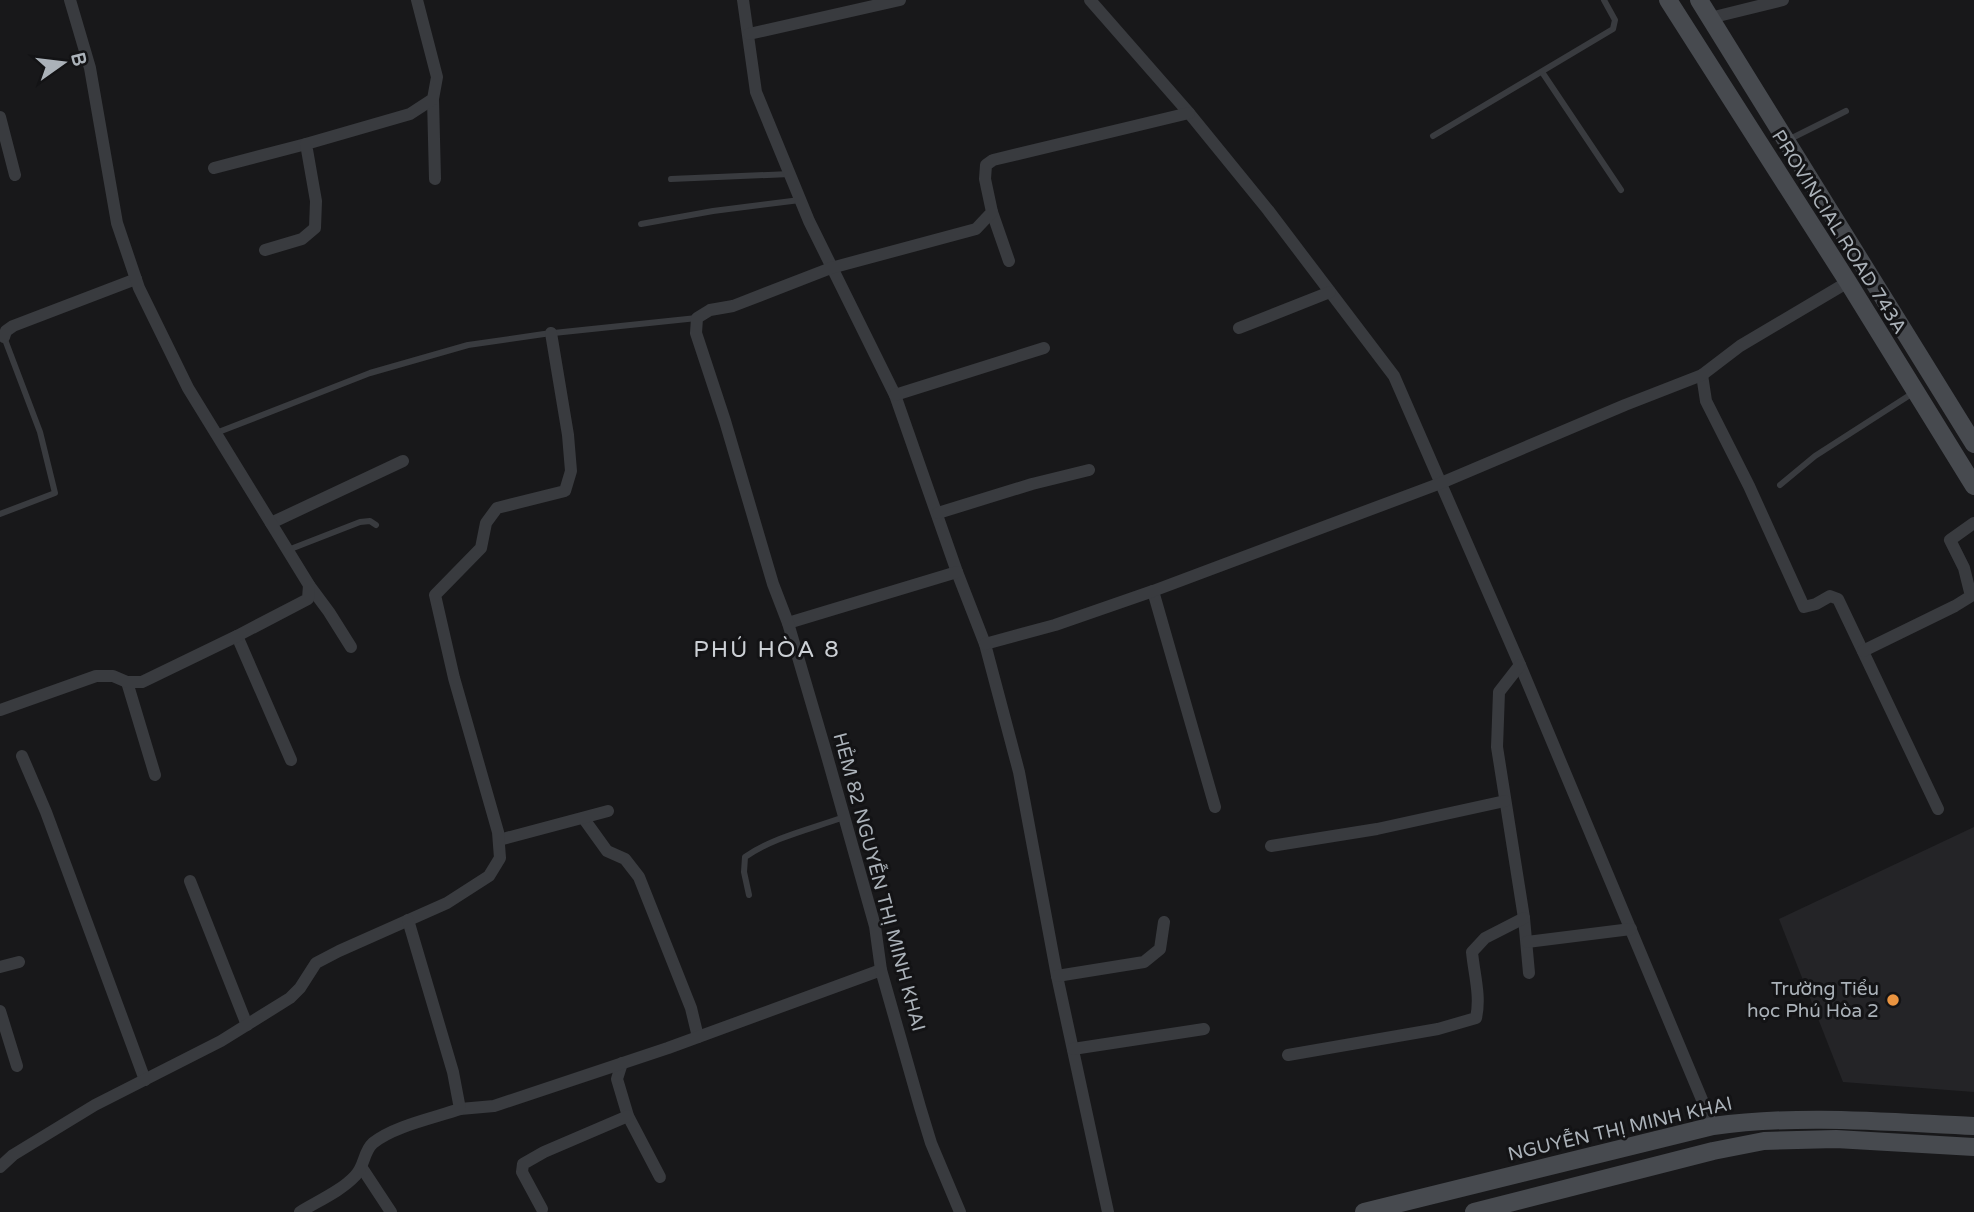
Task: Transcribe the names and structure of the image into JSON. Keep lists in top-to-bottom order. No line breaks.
{"streets":{"main road":["PROVINCIAL ROAD 743A","NGUYỄN THỊ MINH KHAI"],"street":["HẺM 82 NGUYỄN THỊ MINH KHAI"]},"districts":["PHÚ HÒA 8"],"places":["Trường Tiểu học Phú Hòa 2"],"north":"right"}
